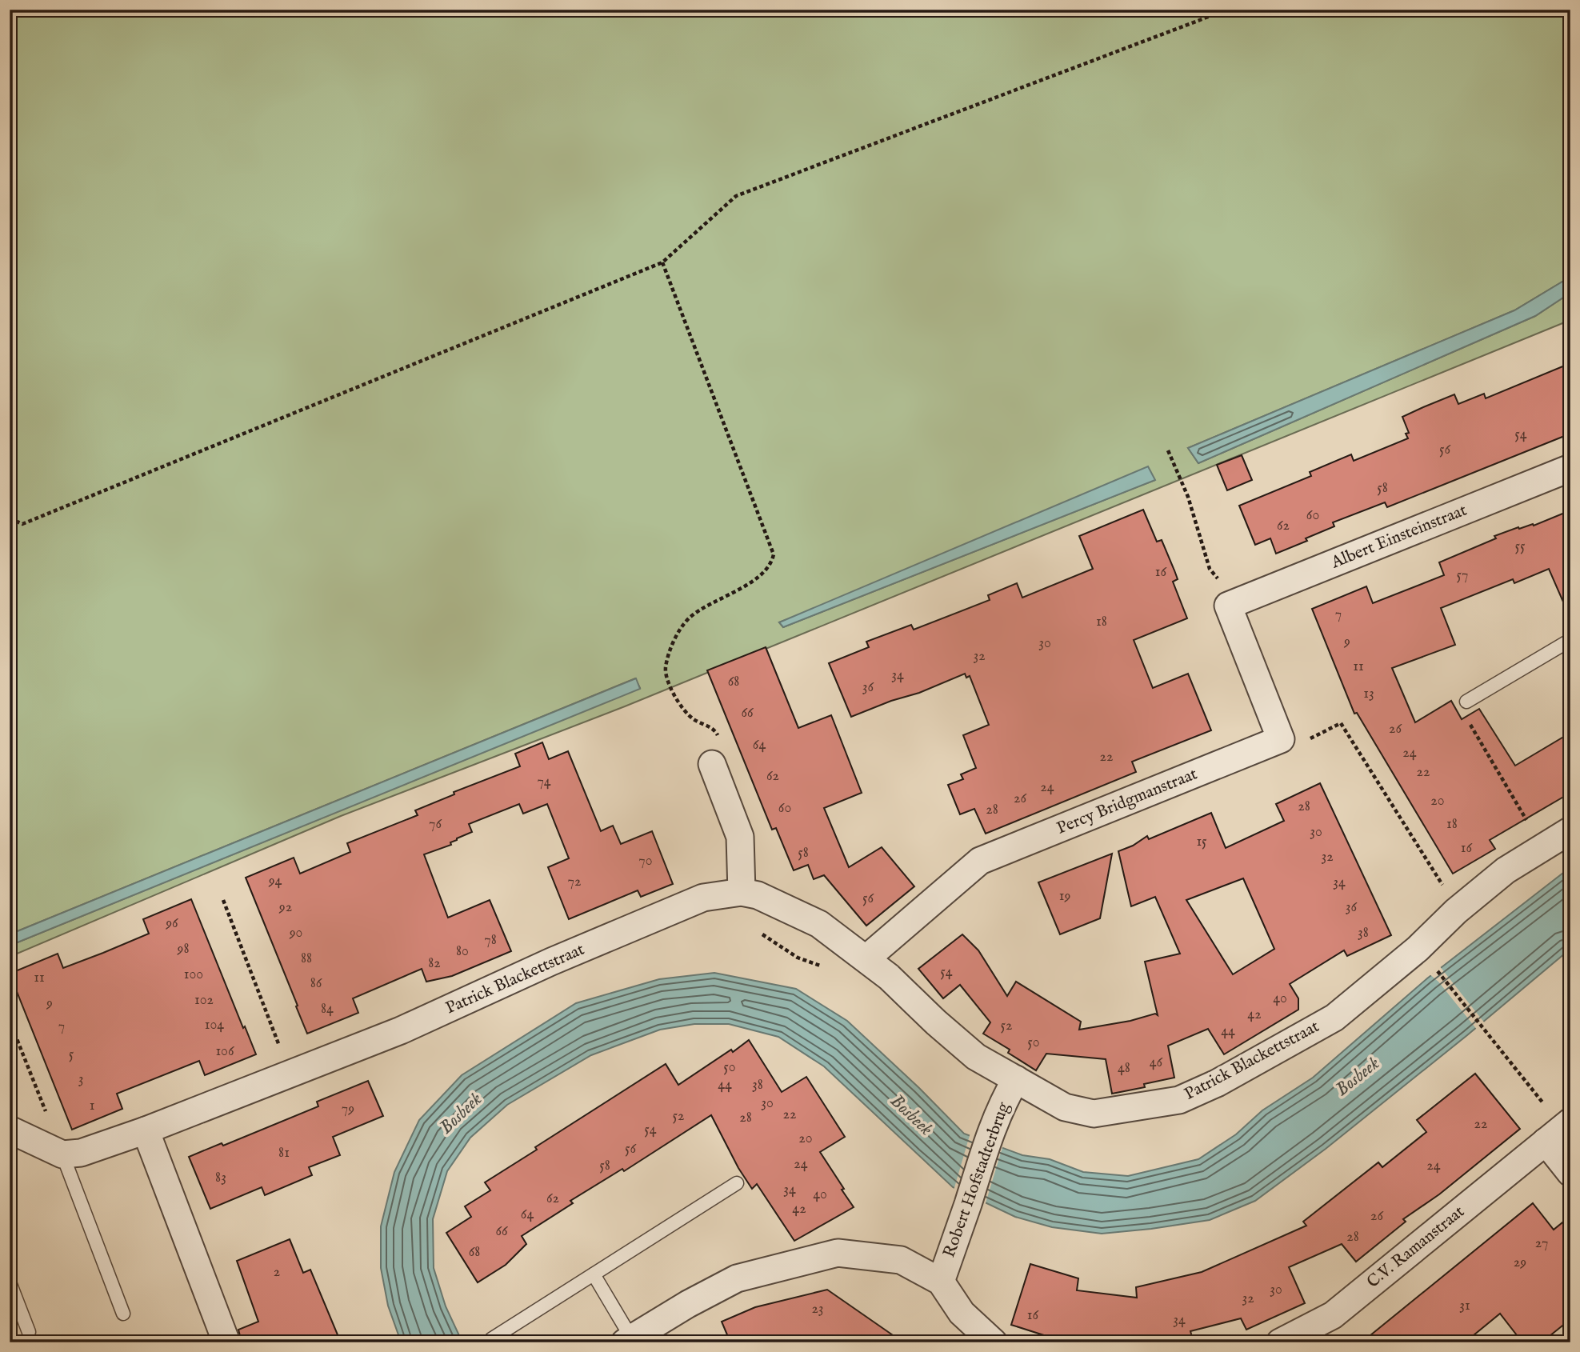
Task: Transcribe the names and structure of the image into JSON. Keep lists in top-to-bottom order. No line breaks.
{"streets":{"street":["Albert Einsteinstraat","Percy Bridgmanstraat","Patrick Blackettstraat","Robert Hofstadterbrug","C.V. Ramanstraat"]},"crossings":[["Percy Bridgmanstraat","Patrick Blackettstraat"],["Patrick Blackettstraat","Robert Hofstadterbrug"]],"water":["Bosbeek"],"house_numbers":["54","56","58","60","62","55","16","57","7","18","9","30","32","11","34","68","36","13","66","26","64","24","22","22","62","74","24","26","20","28","60","28","76","18","30","15","16","58","32","70","94","72","34","19","56","92","36","96","90","38","78","98","80","88","82","54","100","11","86","40","102","9","84","42","104","52","7","44","50","106","5","46","50","48","3","44","38","30","1","79","22","52","28","22","54","20","56","81","24","58","24","83","34","40","62","42","64","26","66","28","27","68","29","2","30","32","31","23","16","34"]}
